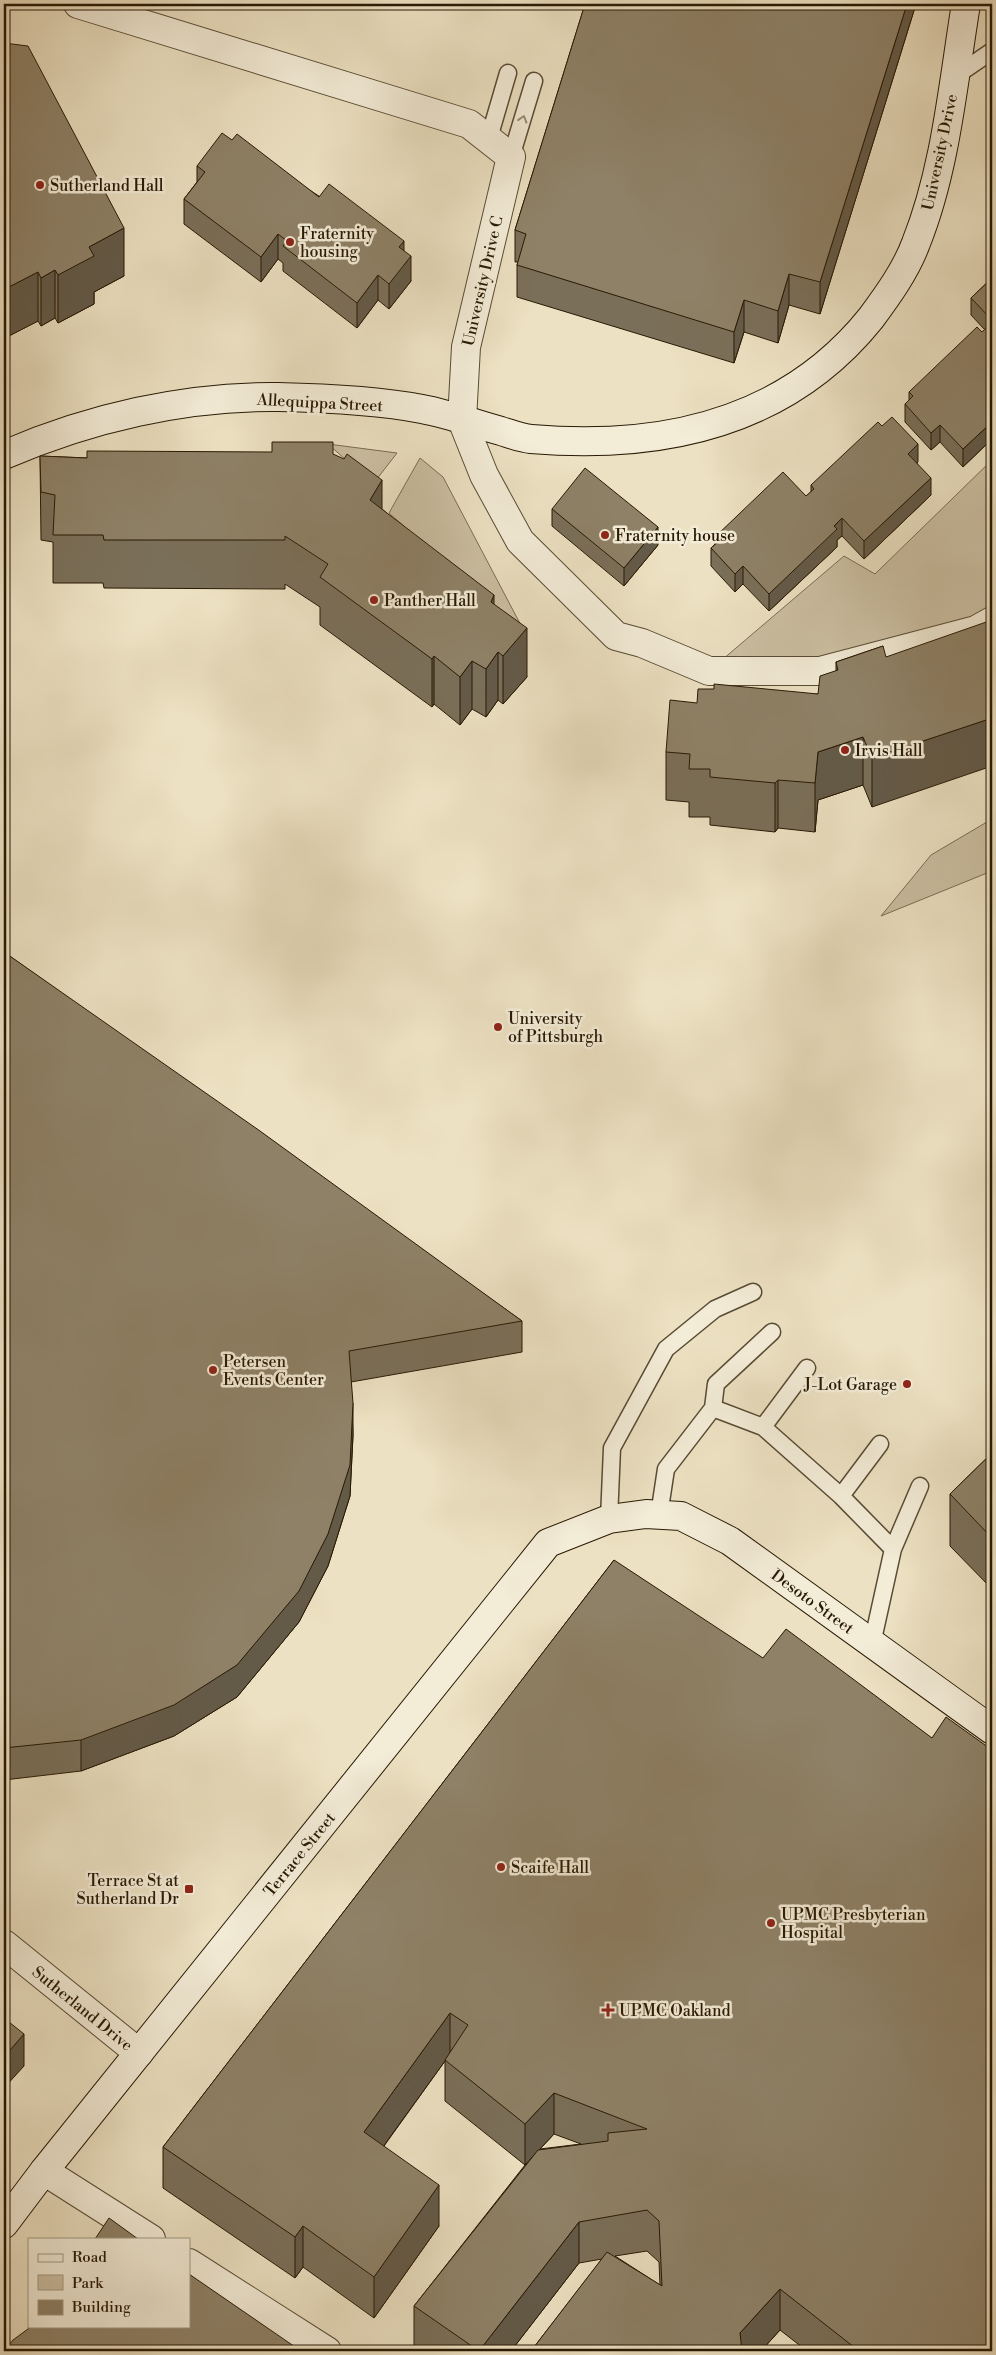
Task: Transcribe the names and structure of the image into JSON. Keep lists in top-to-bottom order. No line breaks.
{"streets":{"street":["University Drive","University Drive C","Allequippa Street","Desoto Street","Terrace Street","Sutherland Drive"]},"crossings":[["University Drive","University Drive C"],["University Drive","Allequippa Street"],["University Drive C","Allequippa Street"],["Desoto Street","Terrace Street"],["Terrace Street","Sutherland Drive"]],"places":{"other":["Sutherland Hall","Fraternity housing","Fraternity house","Panther Hall","Irvis Hall","University of Pittsburgh","Petersen Events Center","J-Lot Garage","Scaife Hall","UPMC Presbyterian Hospital"],"transit":["Terrace St at Sutherland Dr"],"health":["UPMC Oakland"]},"legend":["Road","Park","Building"]}
